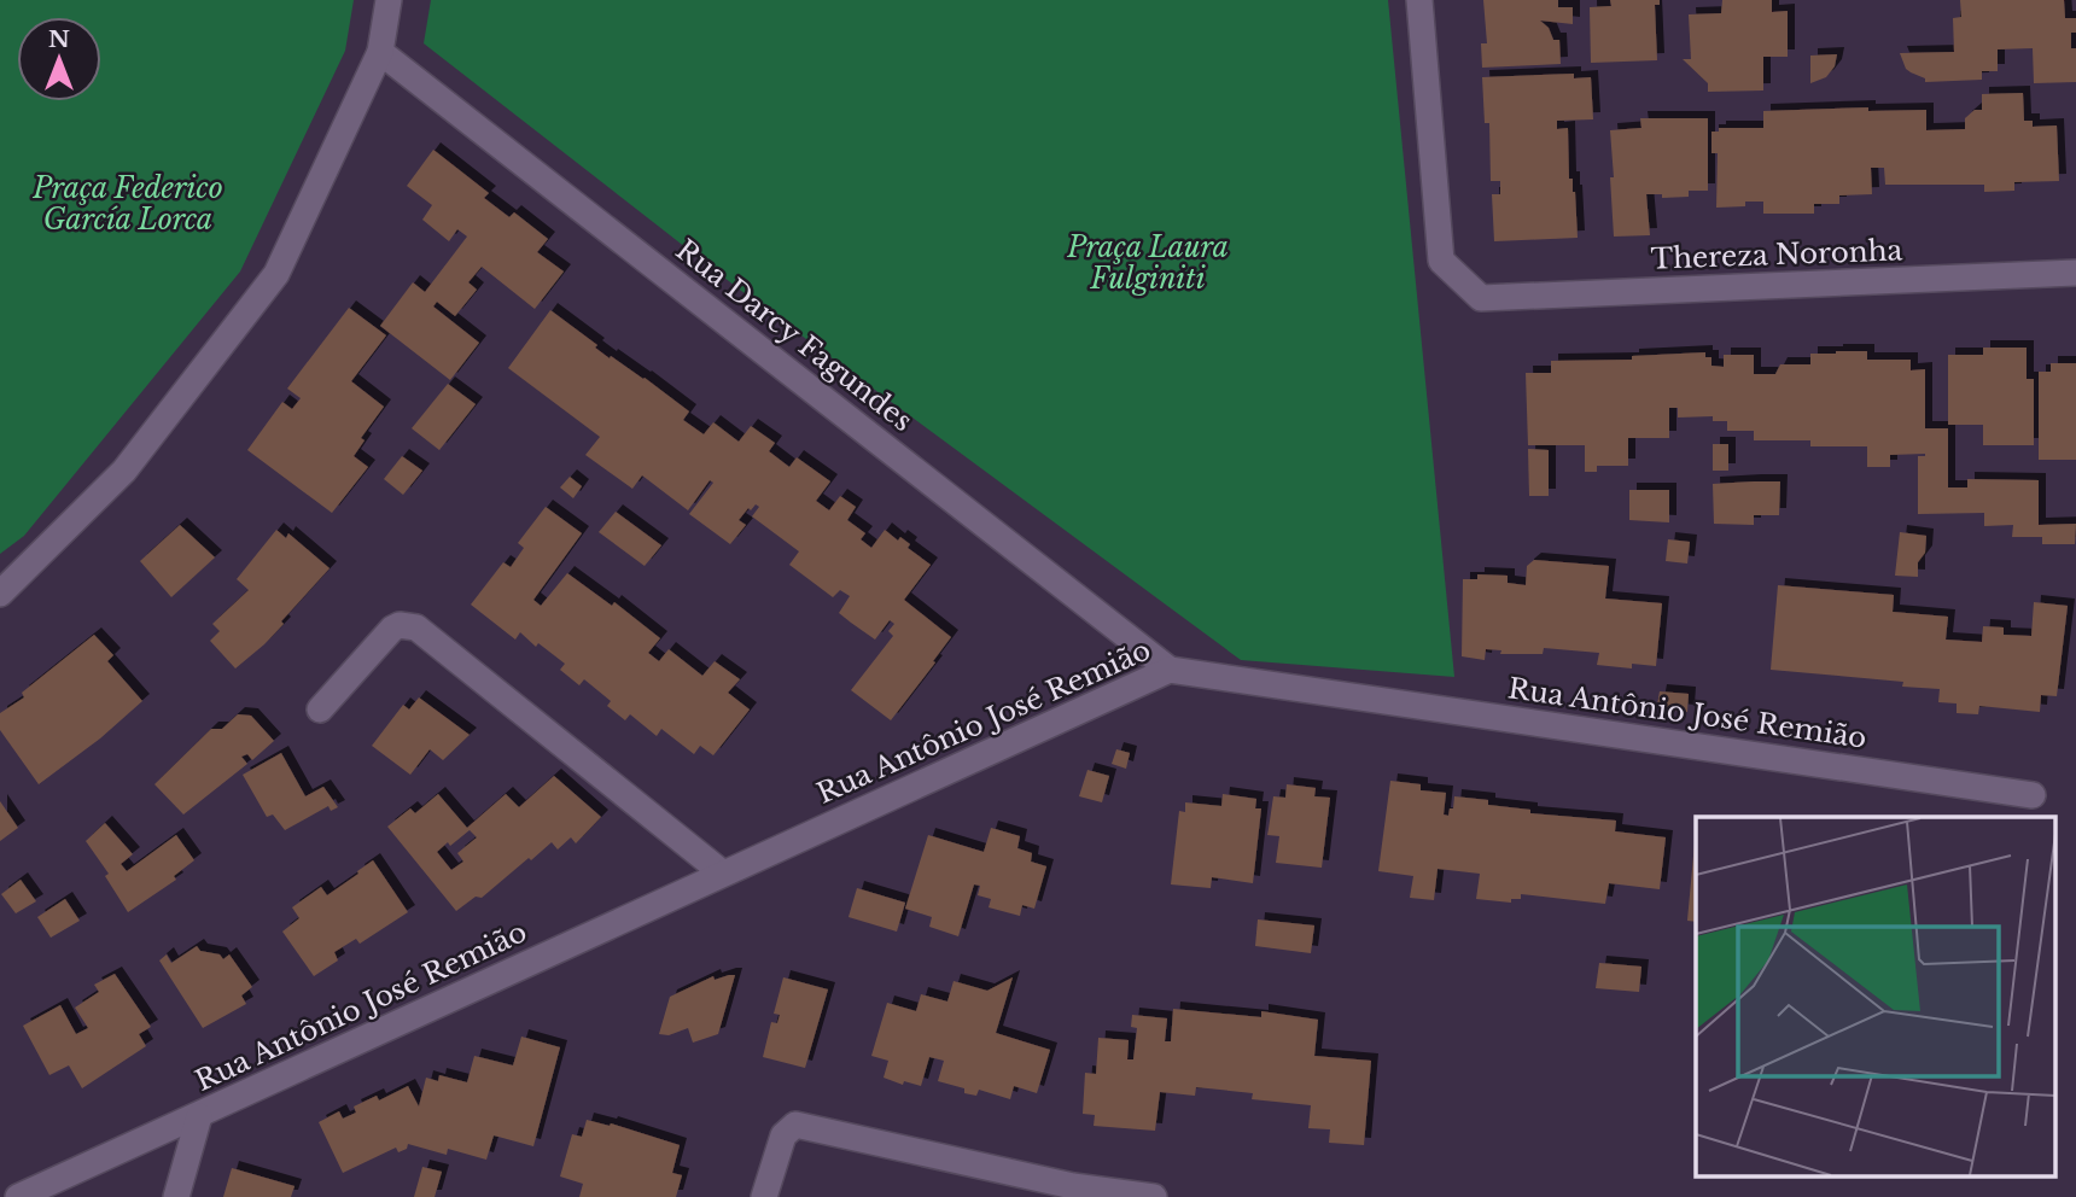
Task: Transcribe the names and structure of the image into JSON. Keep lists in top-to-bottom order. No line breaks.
{"streets":{"street":["Thereza Noronha","Rua Darcy Fagundes","Rua Antônio José Remião"]},"crossings":[["Rua Darcy Fagundes","Rua Antônio José Remião"]],"parks":["Praça Federico García Lorca","Praça Laura Fulginiti"],"north":"top"}
